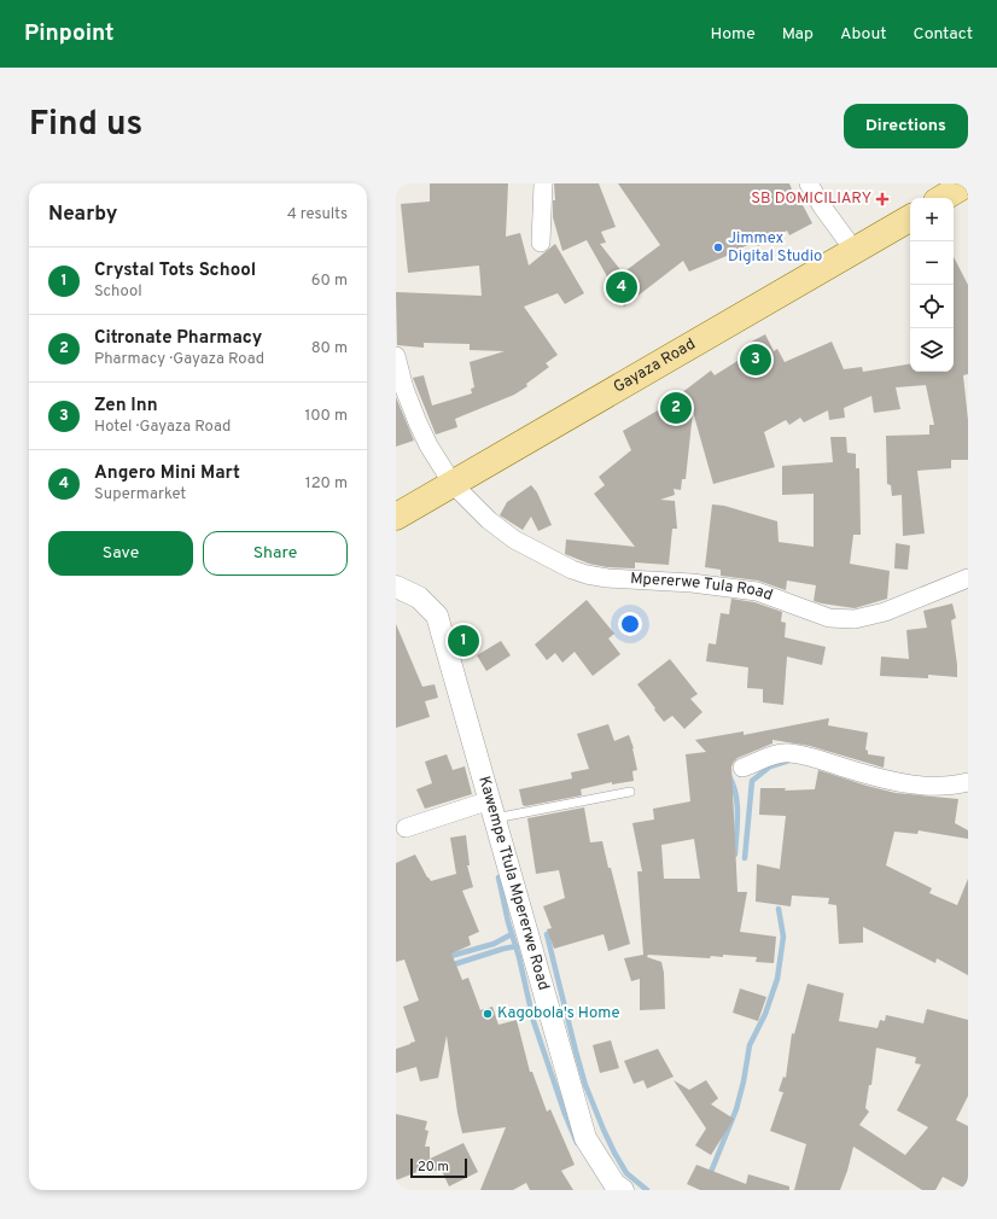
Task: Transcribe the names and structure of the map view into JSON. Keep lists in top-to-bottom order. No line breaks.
{"streets":{"main road":["Gayaza Road"],"street":["Mpererwe Tula Road","Kawempe Ttula Mpererwe Road"]},"crossings":[["Gayaza Road","Mpererwe Tula Road"]],"places":{"health":["SB DOMICILIARY"],"other":["Jimmex Digital Studio","Kagobola's Home"]},"scale_bar":"20 m","page":{"header":"Pinpoint","nav":["Home","Map","About","Contact"],"title":"Find us","buttons":["Directions",["Save","Share"]],"heading":["Nearby","4 results"],"map_buttons":["+","−"],"list":[{"mark":"1","name":"Crystal Tots School","note":"School","value":"60 m"},{"mark":"2","name":"Citronate Pharmacy","note":"Pharmacy · Gayaza Road","value":"80 m"},{"mark":"3","name":"Zen Inn","note":"Hotel · Gayaza Road","value":"100 m"},{"mark":"4","name":"Angero Mini Mart","note":"Supermarket","value":"120 m"}],"pins":["4","3","2","1"],"scale":"20 m"}}
